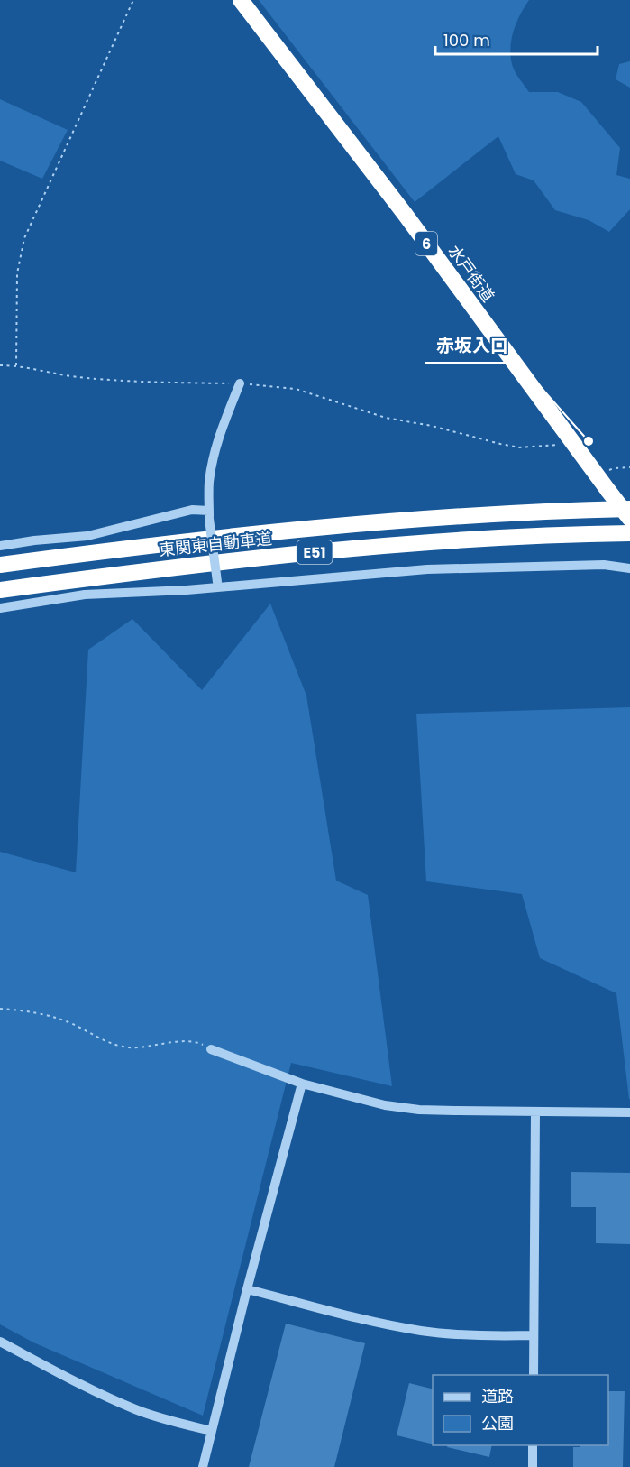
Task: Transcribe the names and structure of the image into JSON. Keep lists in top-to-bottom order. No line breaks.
{"streets":{"highway":["6","水戸街道","東関東自動車道","E51"]},"places":["赤坂入口"],"legend":["道路","公園"],"scale_bar":"100 m"}
